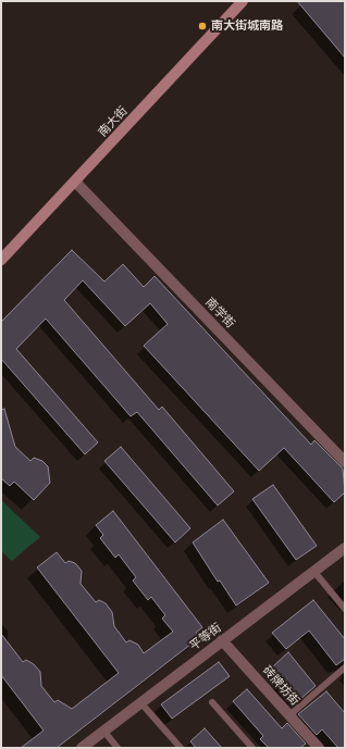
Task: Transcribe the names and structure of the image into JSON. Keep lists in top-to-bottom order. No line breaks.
{"streets":{"street":["南大街","南学街","平等街","砖牌坊街"]},"crossings":[["南大街","南学街"],["平等街","砖牌坊街"]],"places":["南大街城南路"]}
